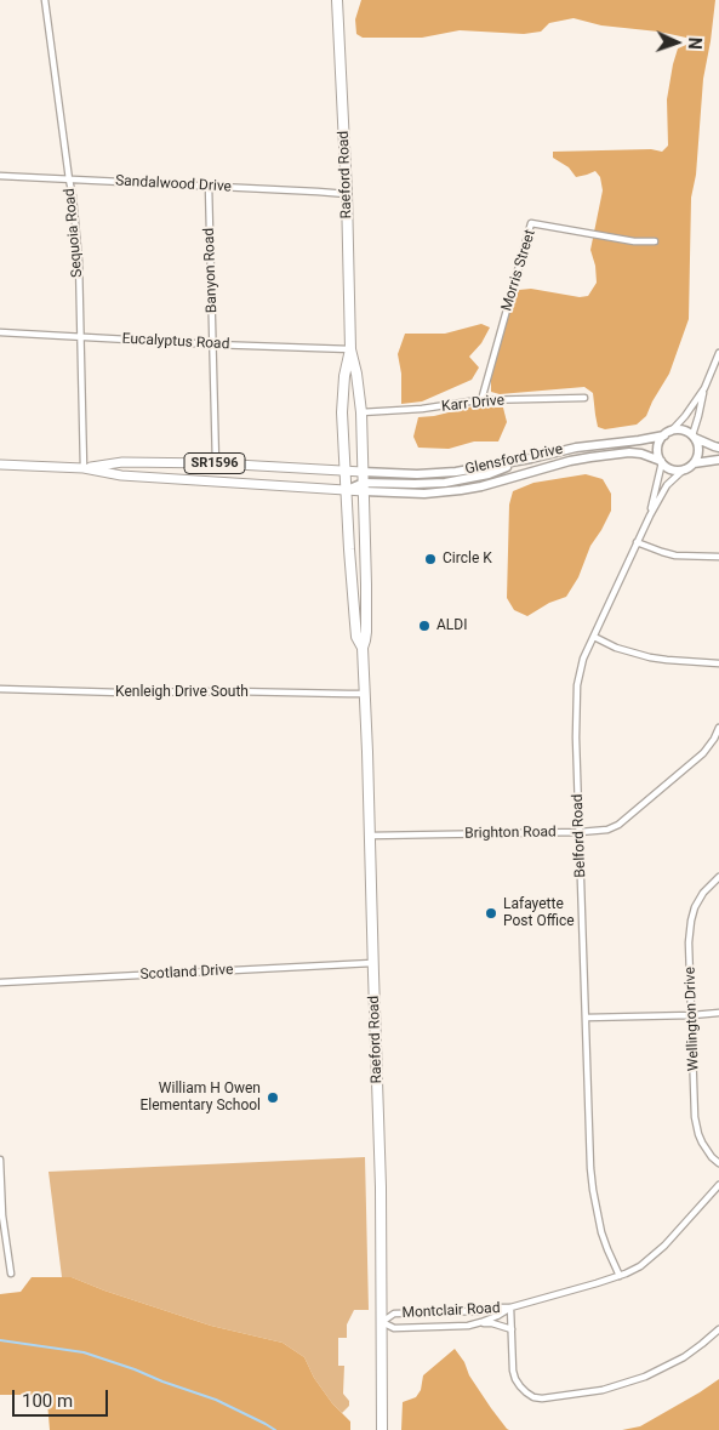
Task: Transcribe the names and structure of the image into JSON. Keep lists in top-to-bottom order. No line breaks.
{"streets":{"highway":["Raeford Road"],"main road":["Glensford Drive","SR1596"],"street":["Sandalwood Drive","Sequoia Road","Banyon Road","Morris Street","Eucalyptus Road","Karr Drive","Kenleigh Drive South","Brighton Road","Belford Road","Scotland Drive","Wellington Drive","Montclair Road"]},"crossings":[["Raeford Road","Sandalwood Drive"],["Raeford Road","Eucalyptus Road"],["Raeford Road","Karr Drive"],["Raeford Road","Glensford Drive"],["Raeford Road","SR1596"],["Raeford Road","Kenleigh Drive South"],["Raeford Road","Brighton Road"],["Raeford Road","Scotland Drive"],["Raeford Road","Montclair Road"],["Sandalwood Drive","Sequoia Road"],["Sandalwood Drive","Banyon Road"],["Sequoia Road","Eucalyptus Road"],["Sequoia Road","SR1596"],["Banyon Road","Eucalyptus Road"],["Banyon Road","SR1596"],["Morris Street","Karr Drive"],["Glensford Drive","SR1596"],["Glensford Drive","Belford Road"],["Brighton Road","Belford Road"],["Belford Road","Montclair Road"]],"places":["Circle K","ALDI","Lafayette Post Office","William H Owen Elementary School"],"scale_bar":"100 m","north":"right"}
